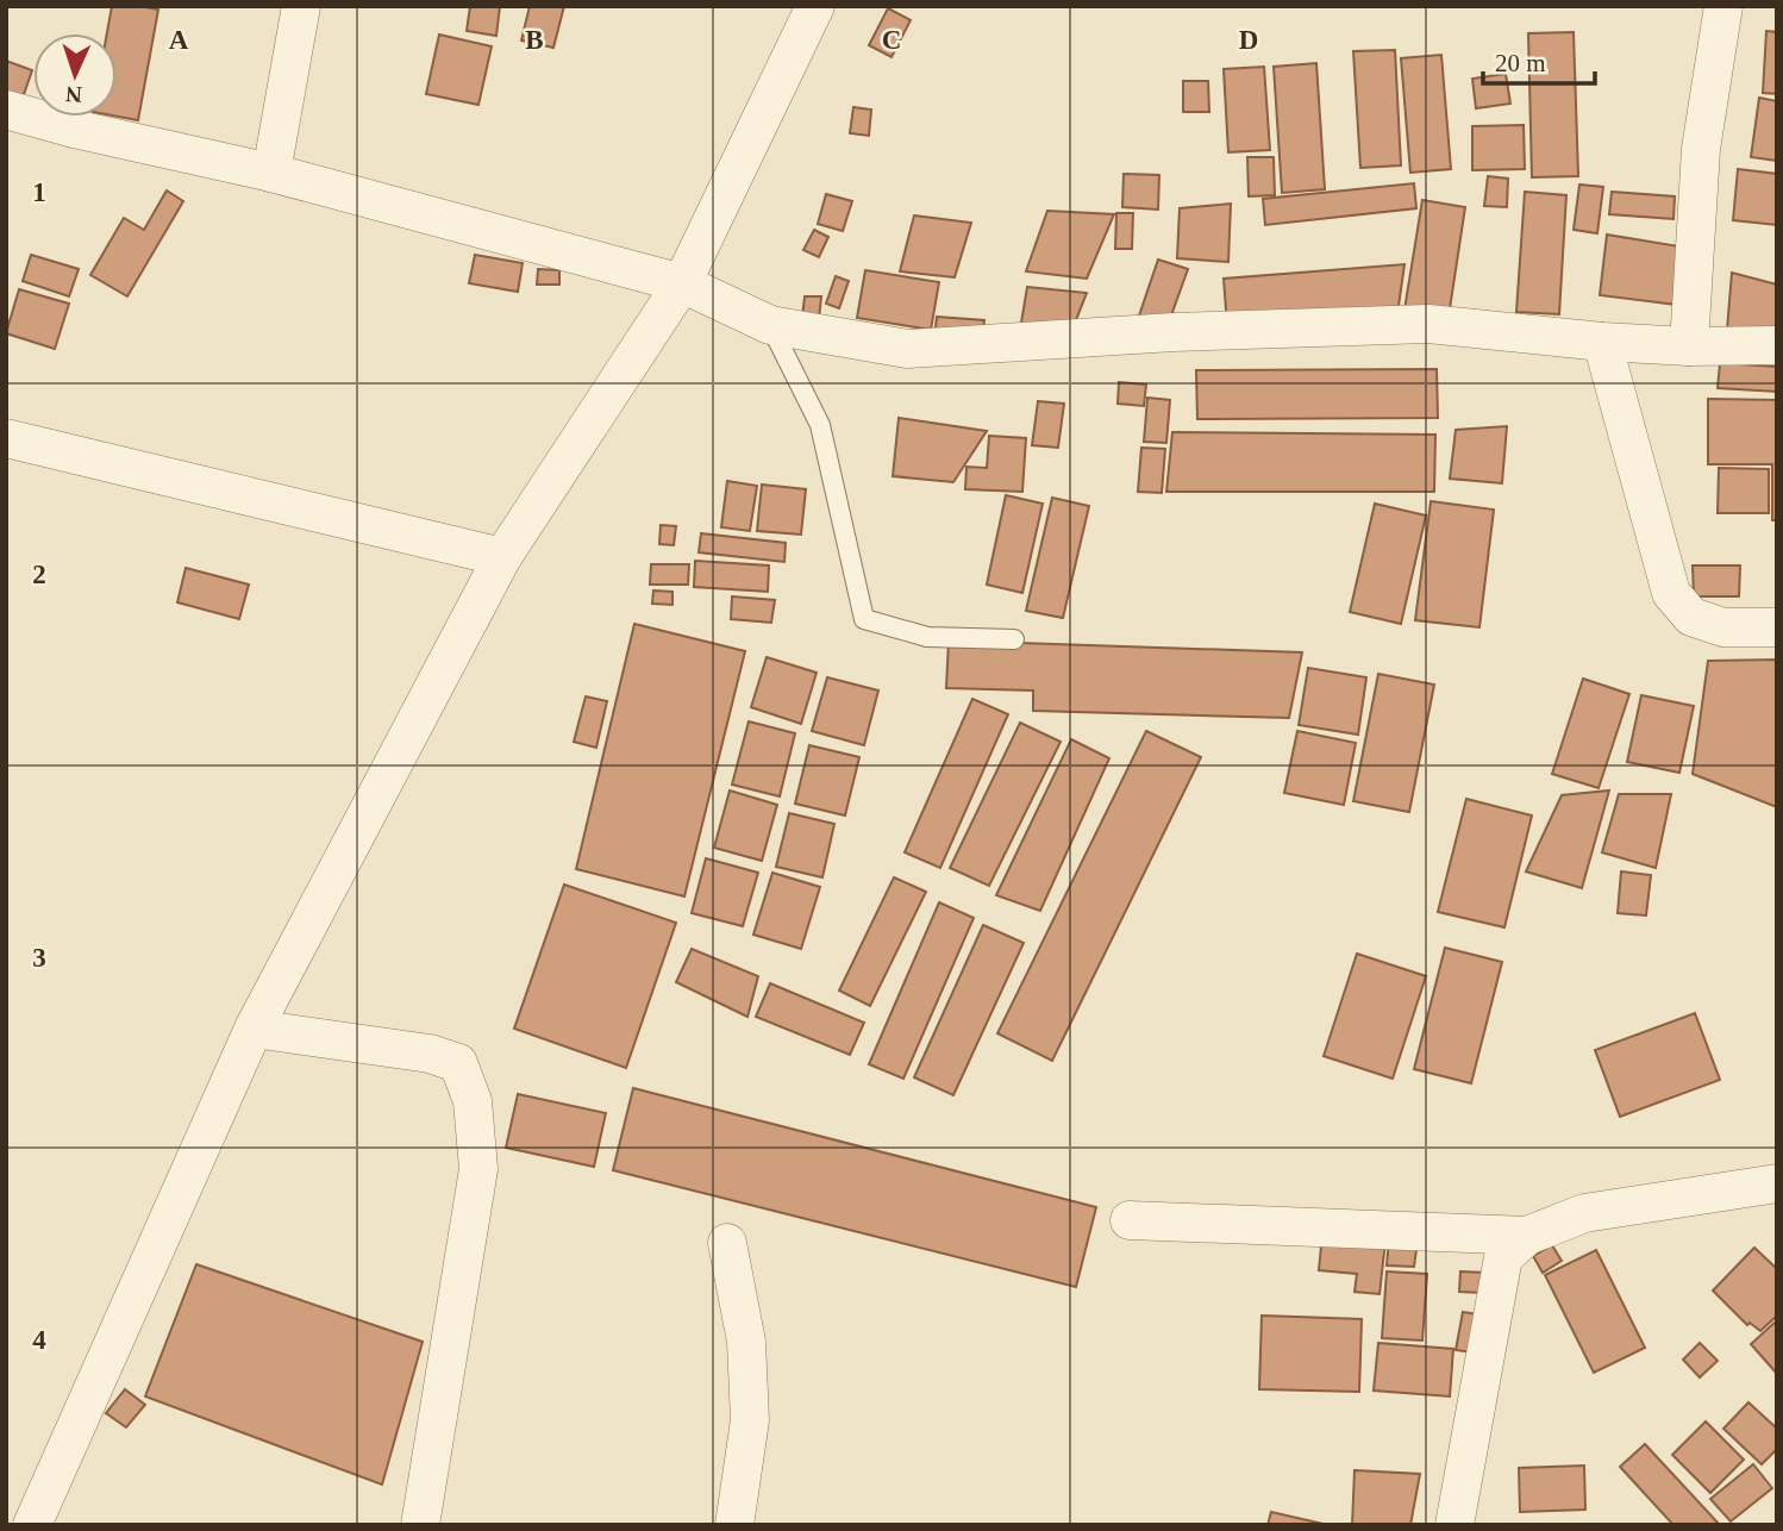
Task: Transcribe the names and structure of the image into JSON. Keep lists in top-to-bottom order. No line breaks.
{"scale_bar":"20 m","north":"bottom","grid":{"columns":["A","B","C","D"],"rows":["1","2","3","4"]}}
